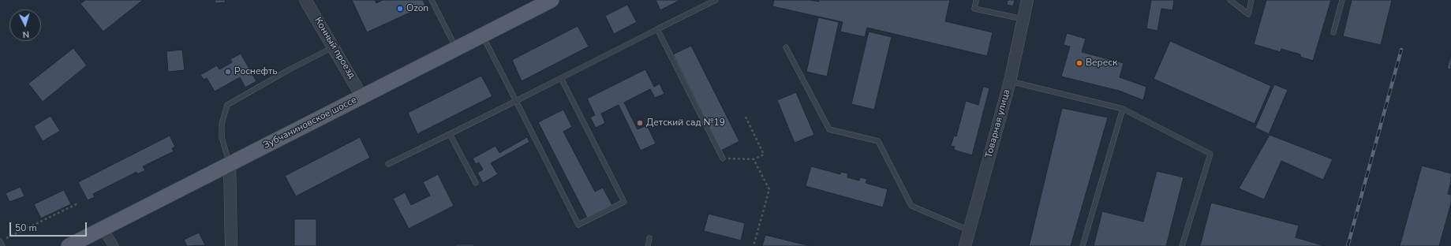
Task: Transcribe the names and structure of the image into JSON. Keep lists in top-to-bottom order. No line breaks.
{"streets":{"main road":["Зубчаниновское шоссе"],"street":["Конный проезд","Товарная улица"]},"crossings":[["Конный проезд","Зубчаниновское шоссе"]],"places":["Ozon","Вереск","Роснефть","Детский сад №19"],"scale_bar":"50 m","north":"bottom"}
